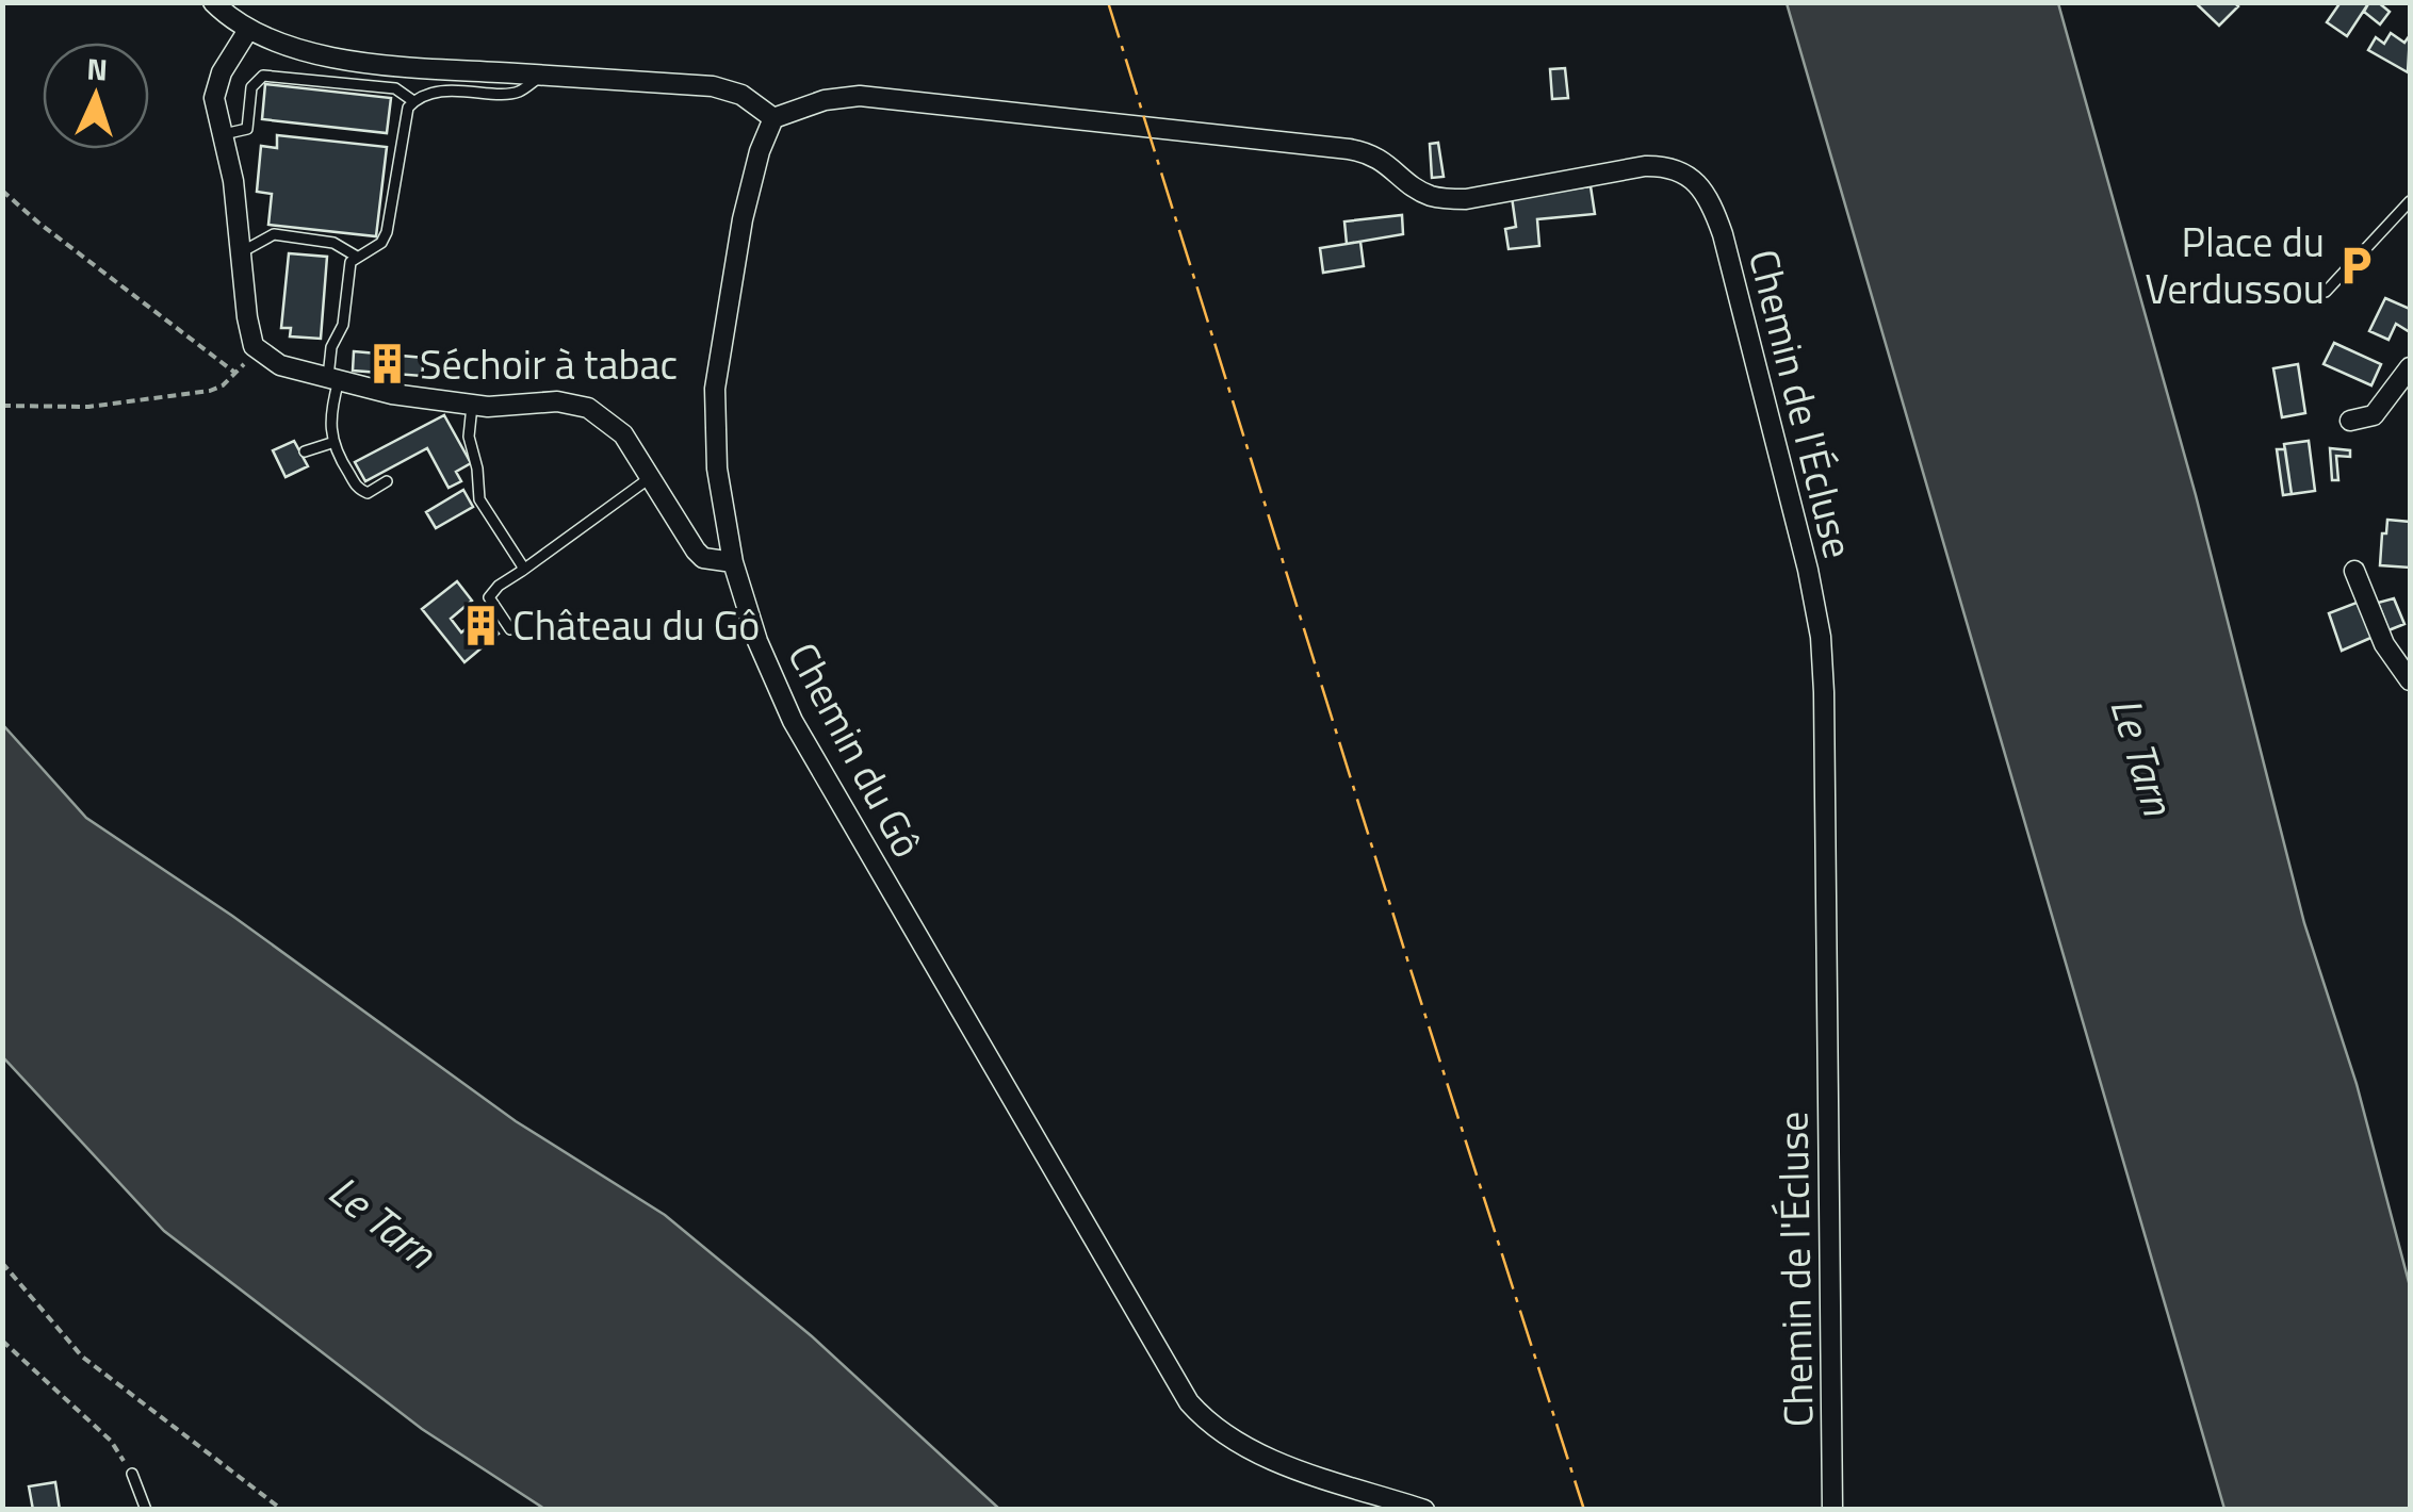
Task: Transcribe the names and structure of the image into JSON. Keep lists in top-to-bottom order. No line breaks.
{"streets":{"street":["Chemin de l'Écluse","Chemin du Gô"]},"crossings":[["Chemin de l'Écluse","Chemin du Gô"]],"water":["Le Tarn"],"places":{"parking":["Place du Verdussou"],"building":["Séchoir à tabac","Château du Gô"]},"north":"top"}
